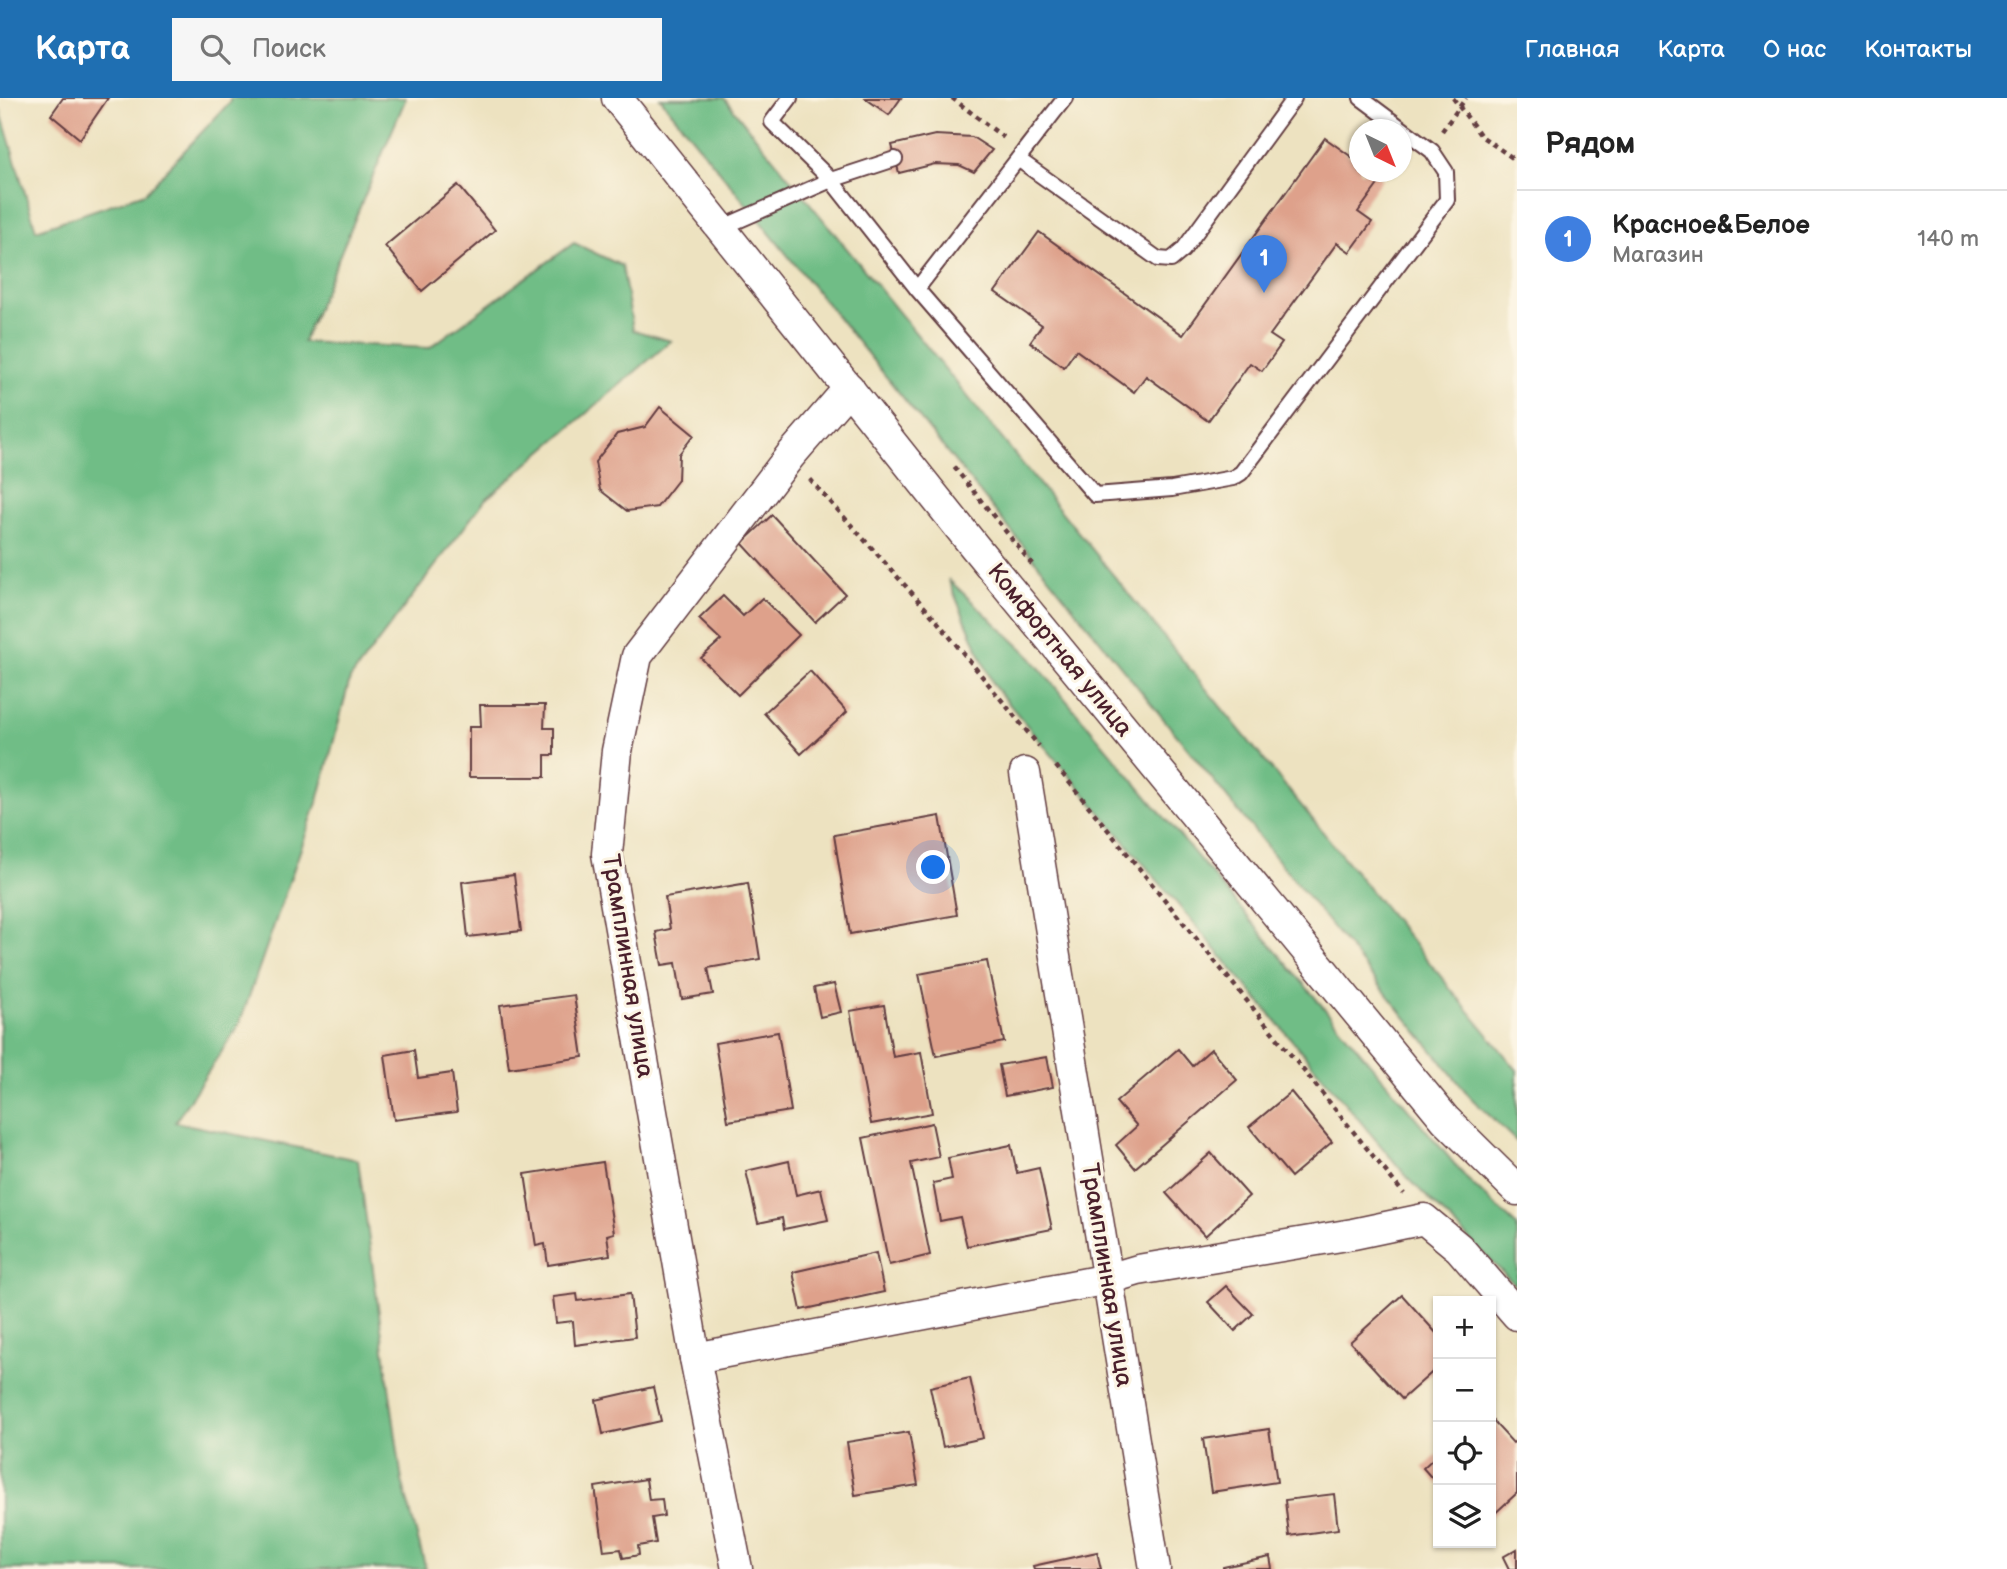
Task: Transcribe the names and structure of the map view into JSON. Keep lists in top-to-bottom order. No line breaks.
{"streets":{"street":["Комфортная улица","Трамплинная улица"]},"crossings":[["Комфортная улица","Трамплинная улица"]],"north":"bottom right","page":{"header":"Карта","search":"Поиск","nav":["Главная","Карта","О нас","Контакты"],"heading":"Рядом","list":[{"mark":"1","name":"Красное&Белое","note":"Магазин","value":"140 m"}],"pins":"1","map_buttons":["+","−"]}}
